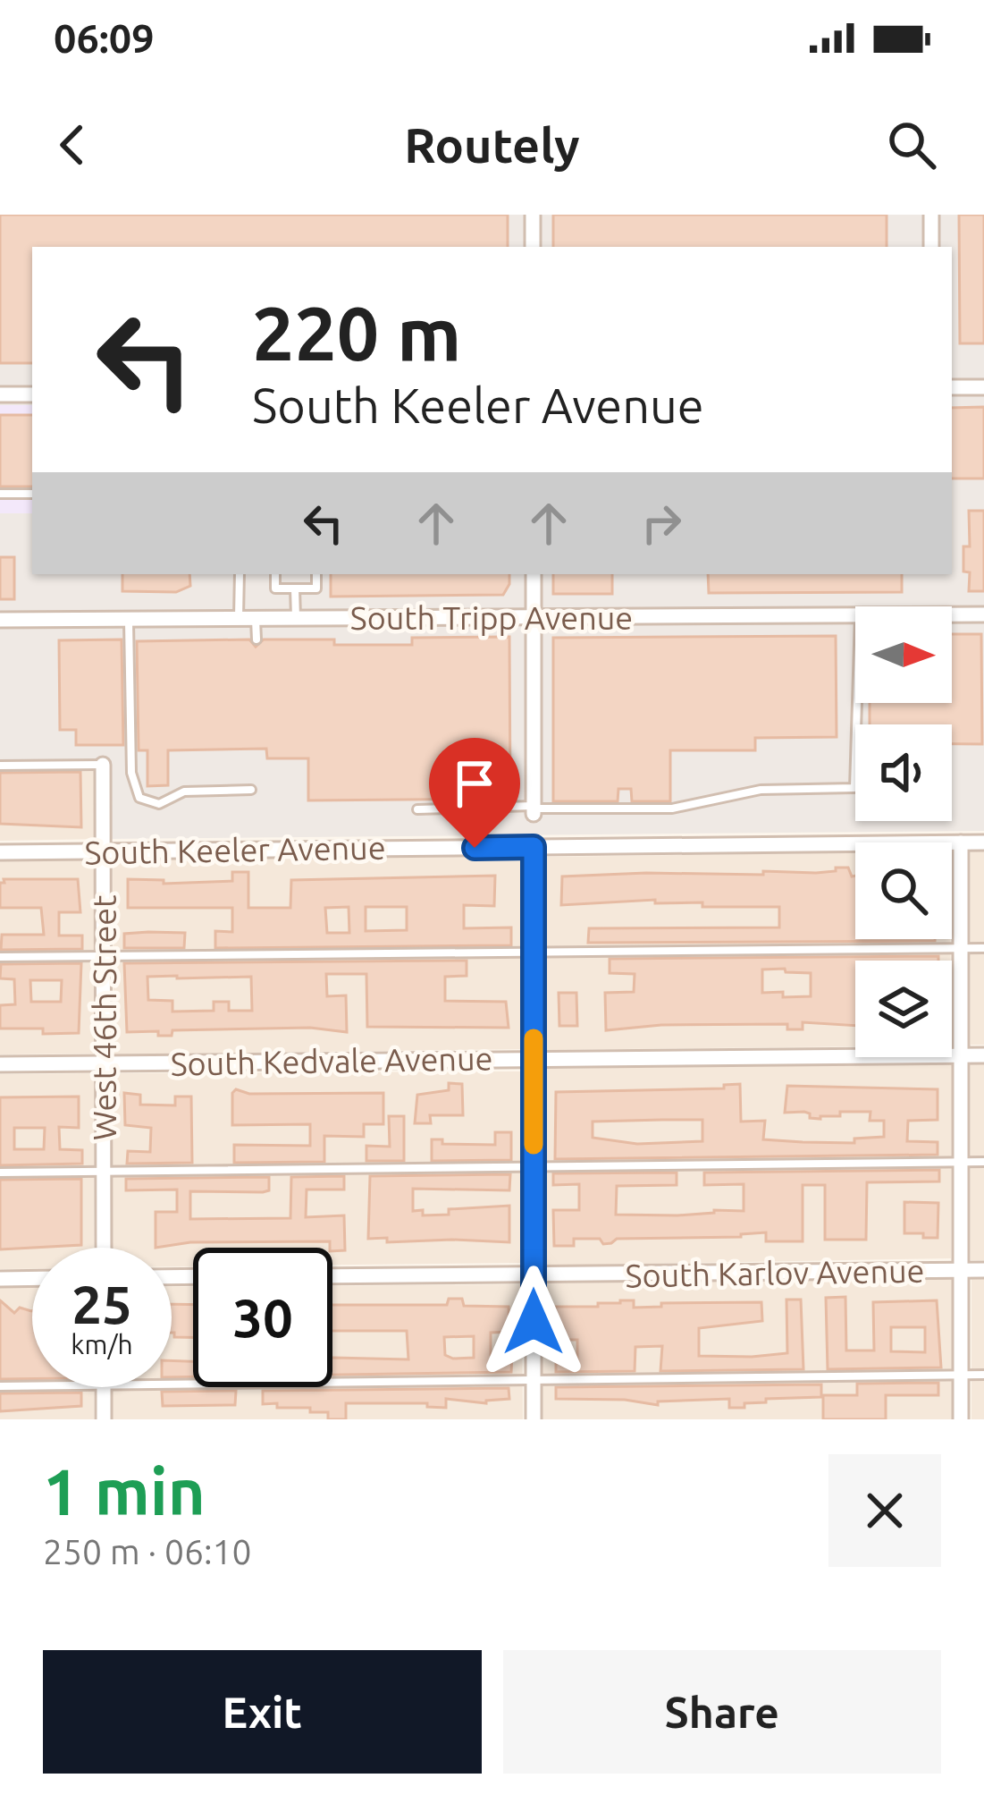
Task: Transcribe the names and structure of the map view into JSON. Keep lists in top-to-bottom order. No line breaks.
{"streets":{"street":["South Tripp Avenue","South Keeler Avenue","West 46th Street","South Kedvale Avenue","South Karlov Avenue"]},"crossings":[["South Keeler Avenue","West 46th Street"],["West 46th Street","South Kedvale Avenue"]],"north":"right","page":{"status":"06:09","header":"Routely","turn":["220 m","South Keeler Avenue"],"speed":"25 km/h","limit":"30","heading":["1 min","250 m · 06:10"],"buttons":["Exit","Share"]}}
